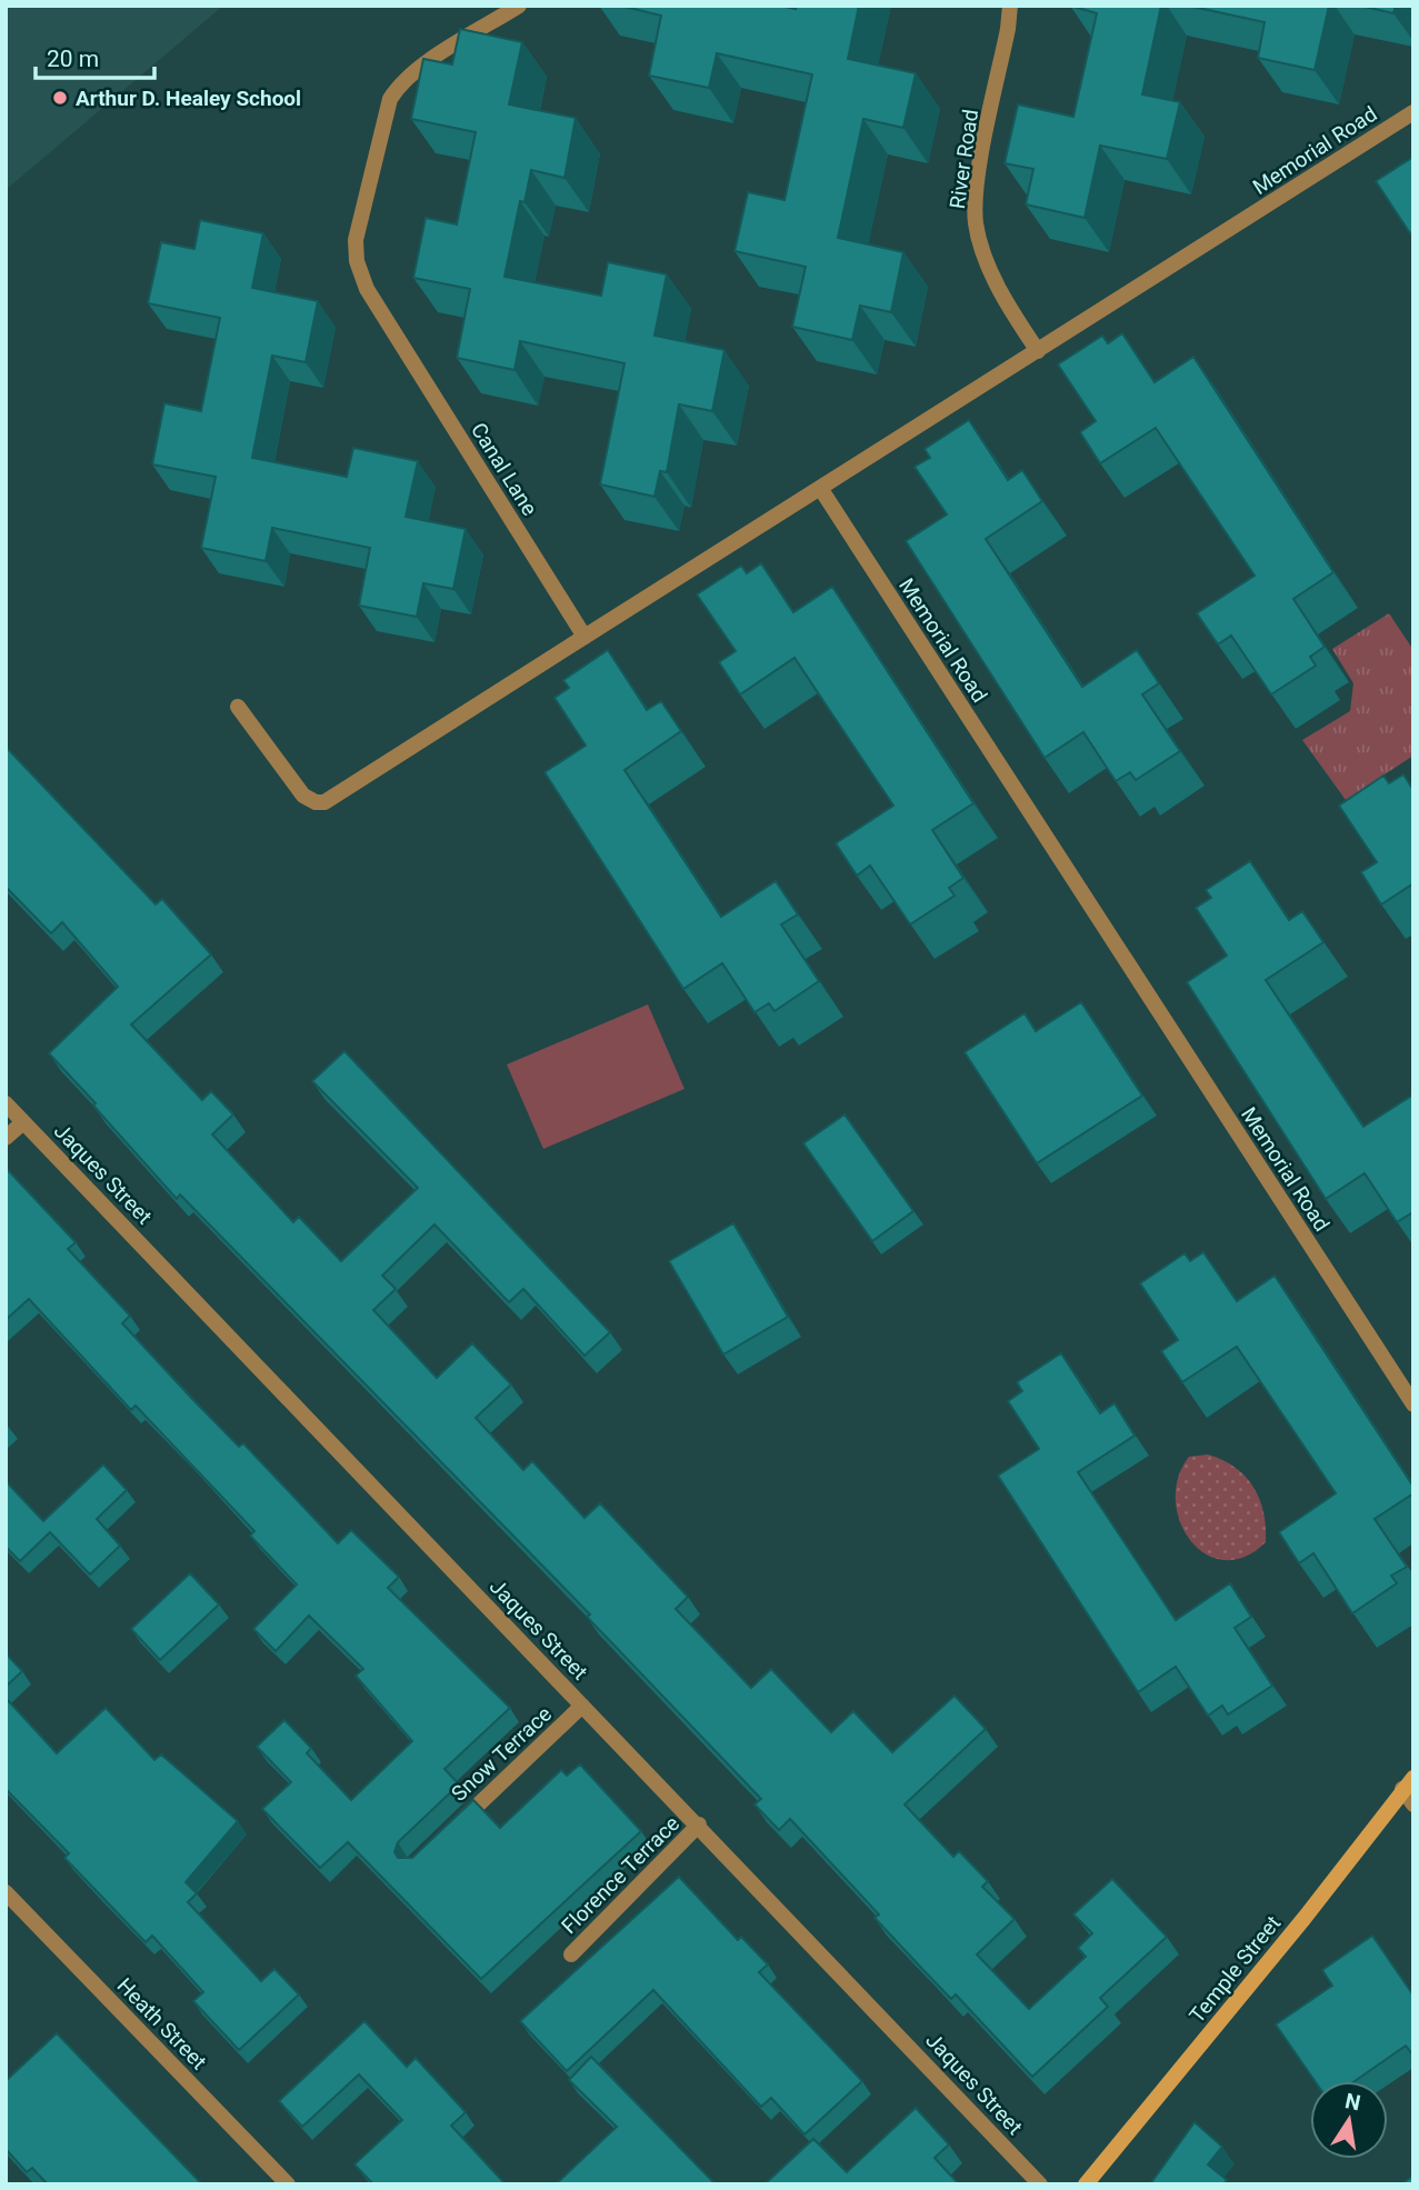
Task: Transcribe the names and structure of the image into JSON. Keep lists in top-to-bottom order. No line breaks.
{"streets":{"street":["Memorial Road","River Road","Canal Lane","Jaques Street","Snow Terrace","Florence Terrace","Temple Street","Heath Street"]},"crossings":[["Memorial Road","River Road"],["Jaques Street","Snow Terrace"],["Jaques Street","Florence Terrace"]],"places":["Arthur D. Healey School"],"scale_bar":"20 m","north":"top"}
